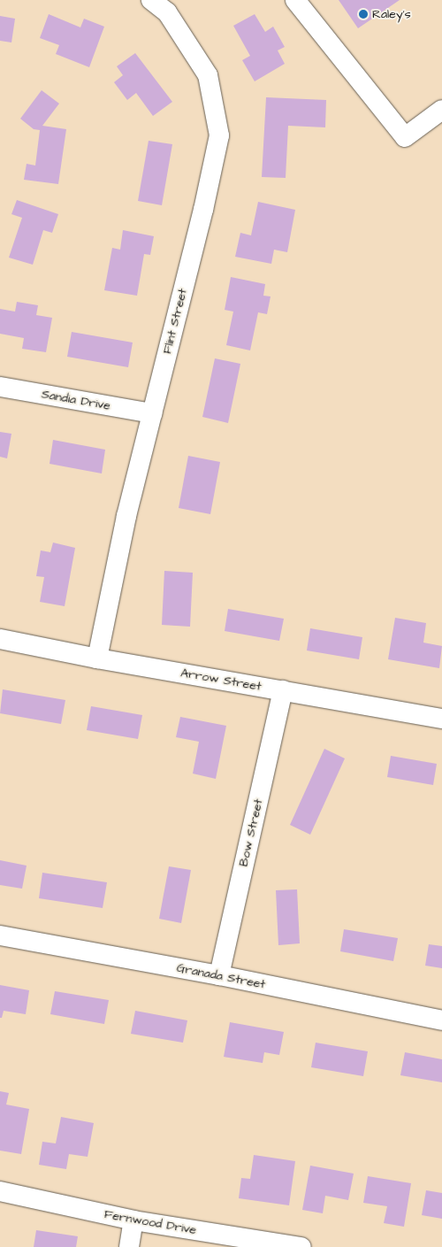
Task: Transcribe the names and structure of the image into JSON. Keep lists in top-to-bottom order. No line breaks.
{"streets":{"street":["Flint Street","Sandia Drive","Arrow Street","Bow Street","Granada Street","Fernwood Drive"]},"crossings":[["Flint Street","Sandia Drive"],["Flint Street","Arrow Street"],["Arrow Street","Bow Street"],["Bow Street","Granada Street"]],"places":["Raley's"]}
